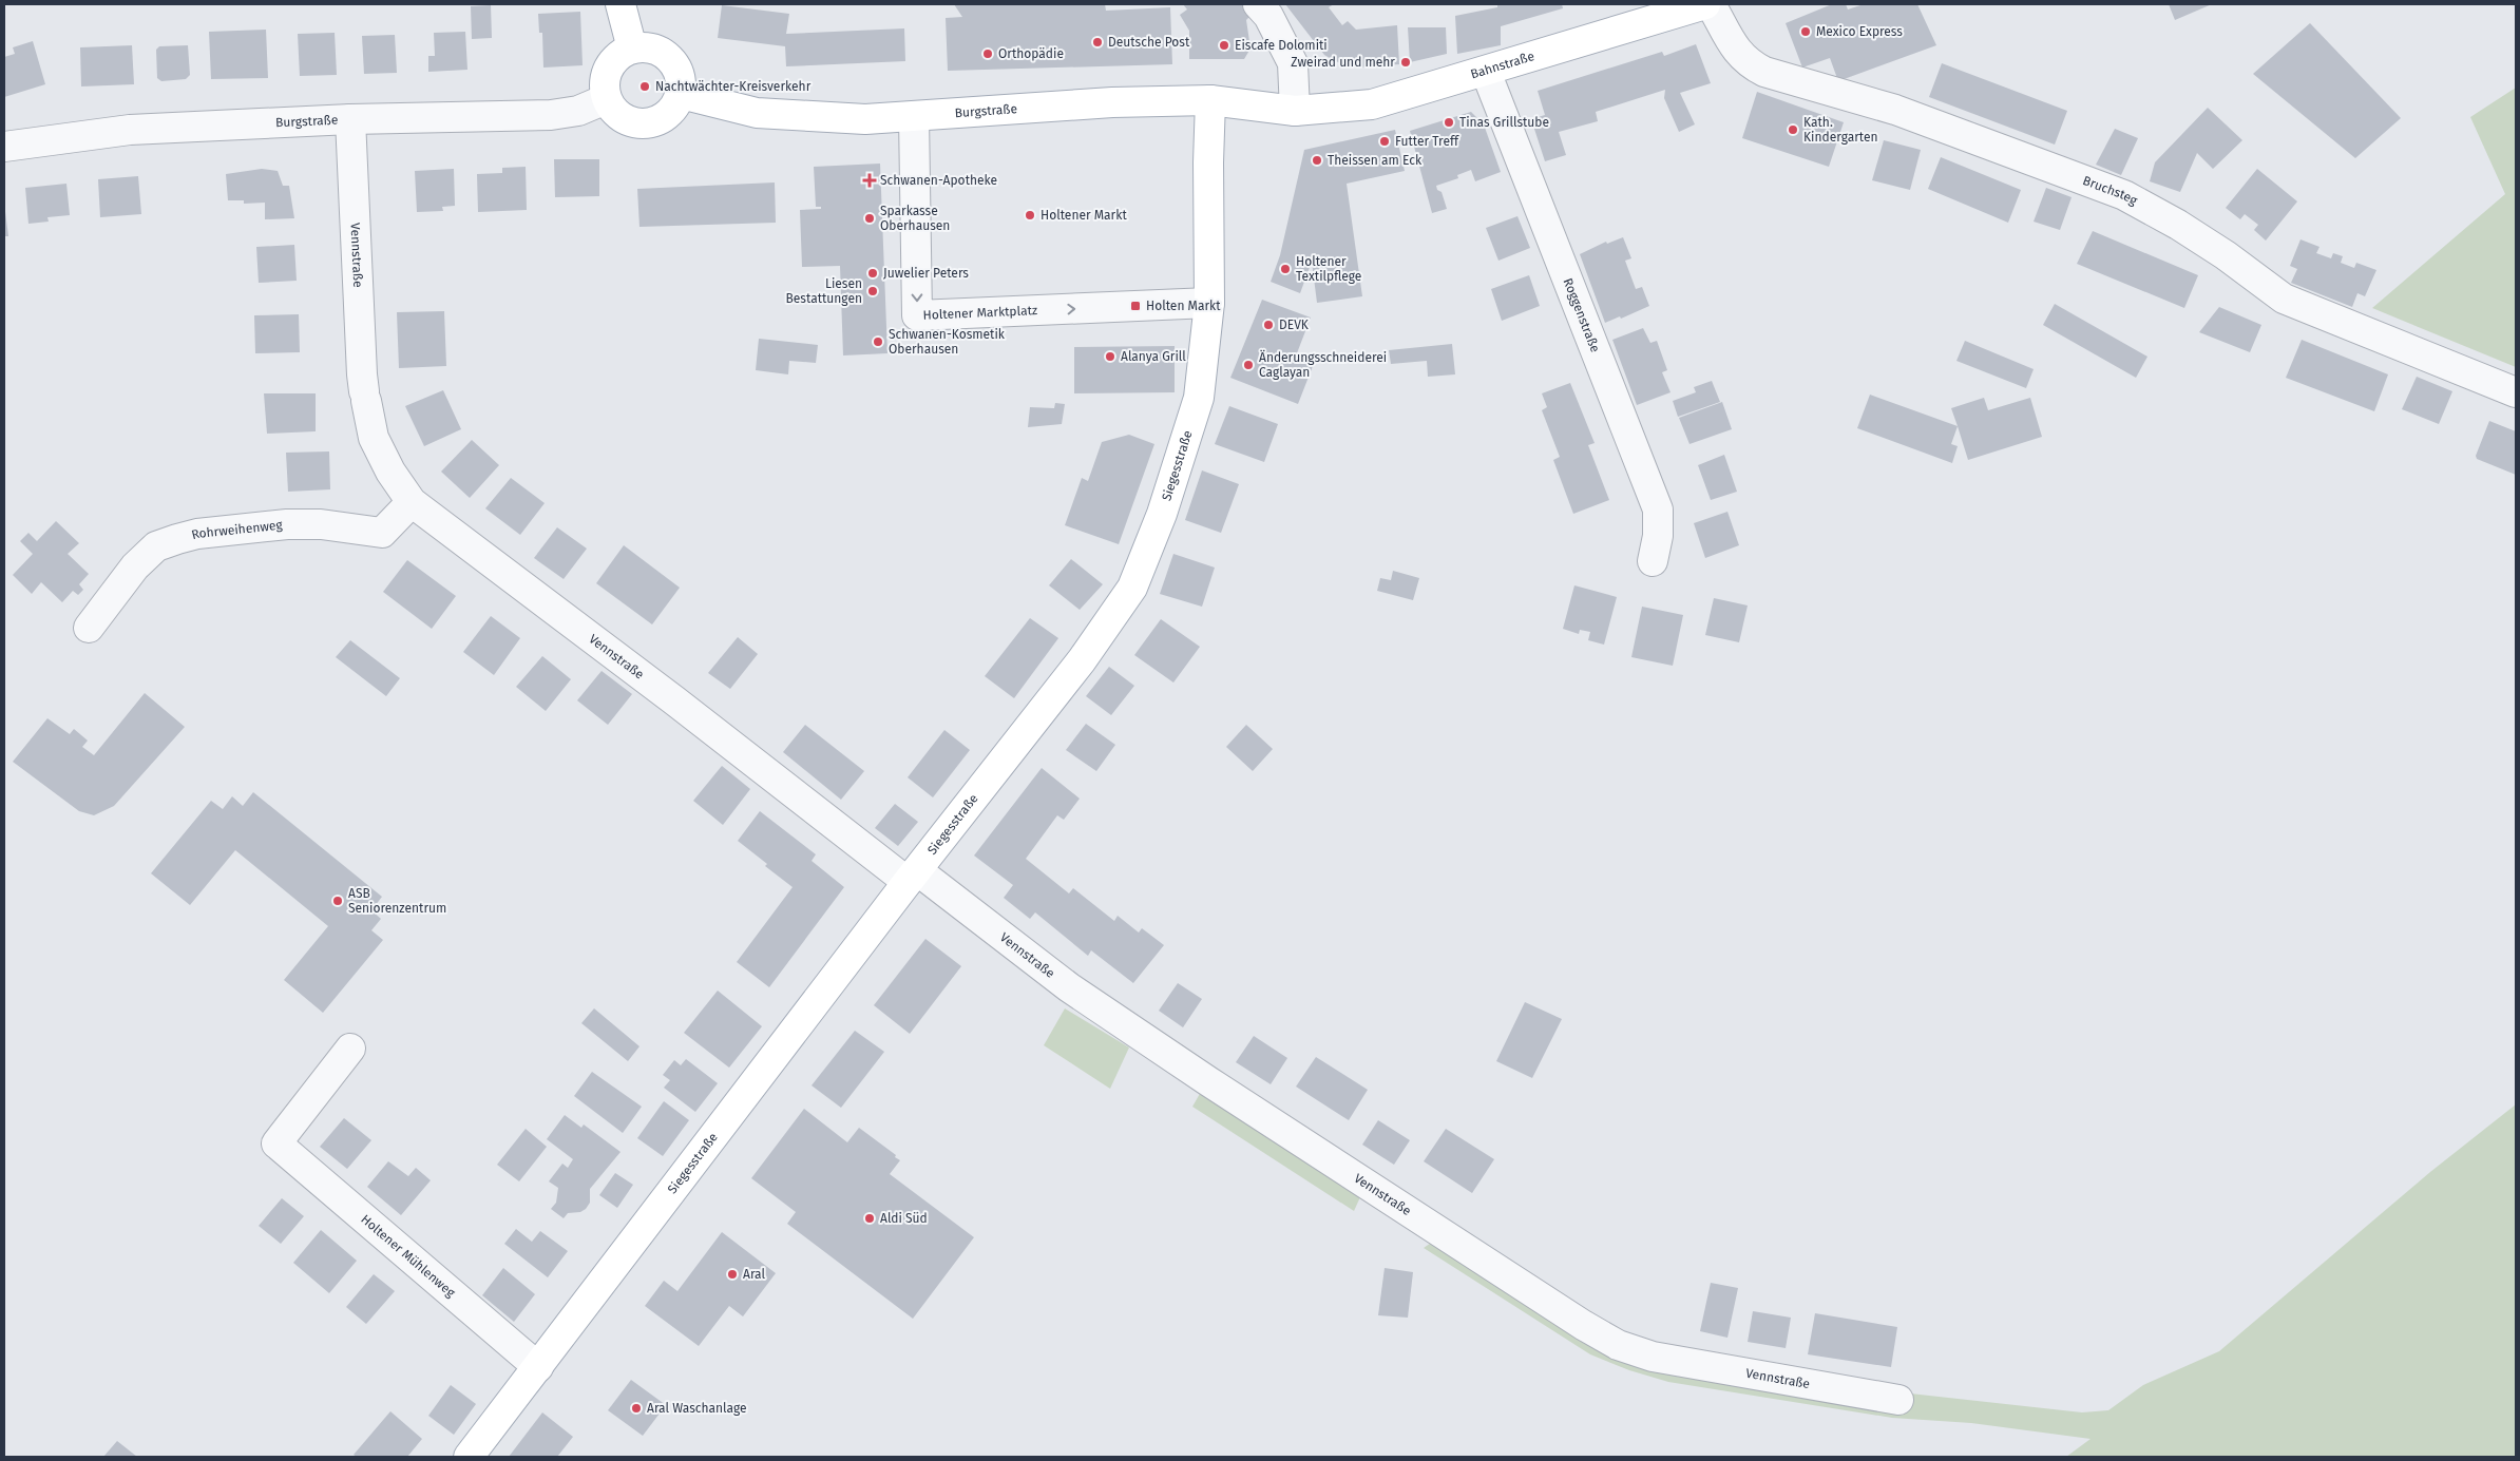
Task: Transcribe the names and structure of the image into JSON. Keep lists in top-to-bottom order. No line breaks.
{"streets":{"main road":["Bahnstraße","Burgstraße","Siegesstraße"],"street":["Bruchsteg","Vennstraße","Holtener Marktplatz","Roggenstraße","Rohrweihenweg","Holtener Mühlenweg"]},"crossings":[["Bahnstraße","Burgstraße"],["Bahnstraße","Roggenstraße"],["Burgstraße","Vennstraße"],["Burgstraße","Holtener Marktplatz"],["Burgstraße","Siegesstraße"],["Vennstraße","Siegesstraße"],["Vennstraße","Rohrweihenweg"],["Holtener Marktplatz","Siegesstraße"],["Siegesstraße","Holtener Mühlenweg"]],"places":{"other":["Mexico Express","Deutsche Post","Eiscafe Dolomiti","Orthopädie","Zweirad und mehr","Nachtwächter-Kreisverkehr","Tinas Grillstube","Kath. Kindergarten","Futter Treff","Theissen am Eck","Holtener Markt","Sparkasse Oberhausen","Holtener Textilpflege","Juwelier Peters","Liesen Bestattungen","DEVK","Schwanen-Kosmetik Oberhausen","Alanya Grill","Änderungsschneiderei Caglayan","ASB Seniorenzentrum","Aldi Süd","Aral","Aral Waschanlage"],"health":["Schwanen-Apotheke"],"transit":["Holten Markt"]}}
